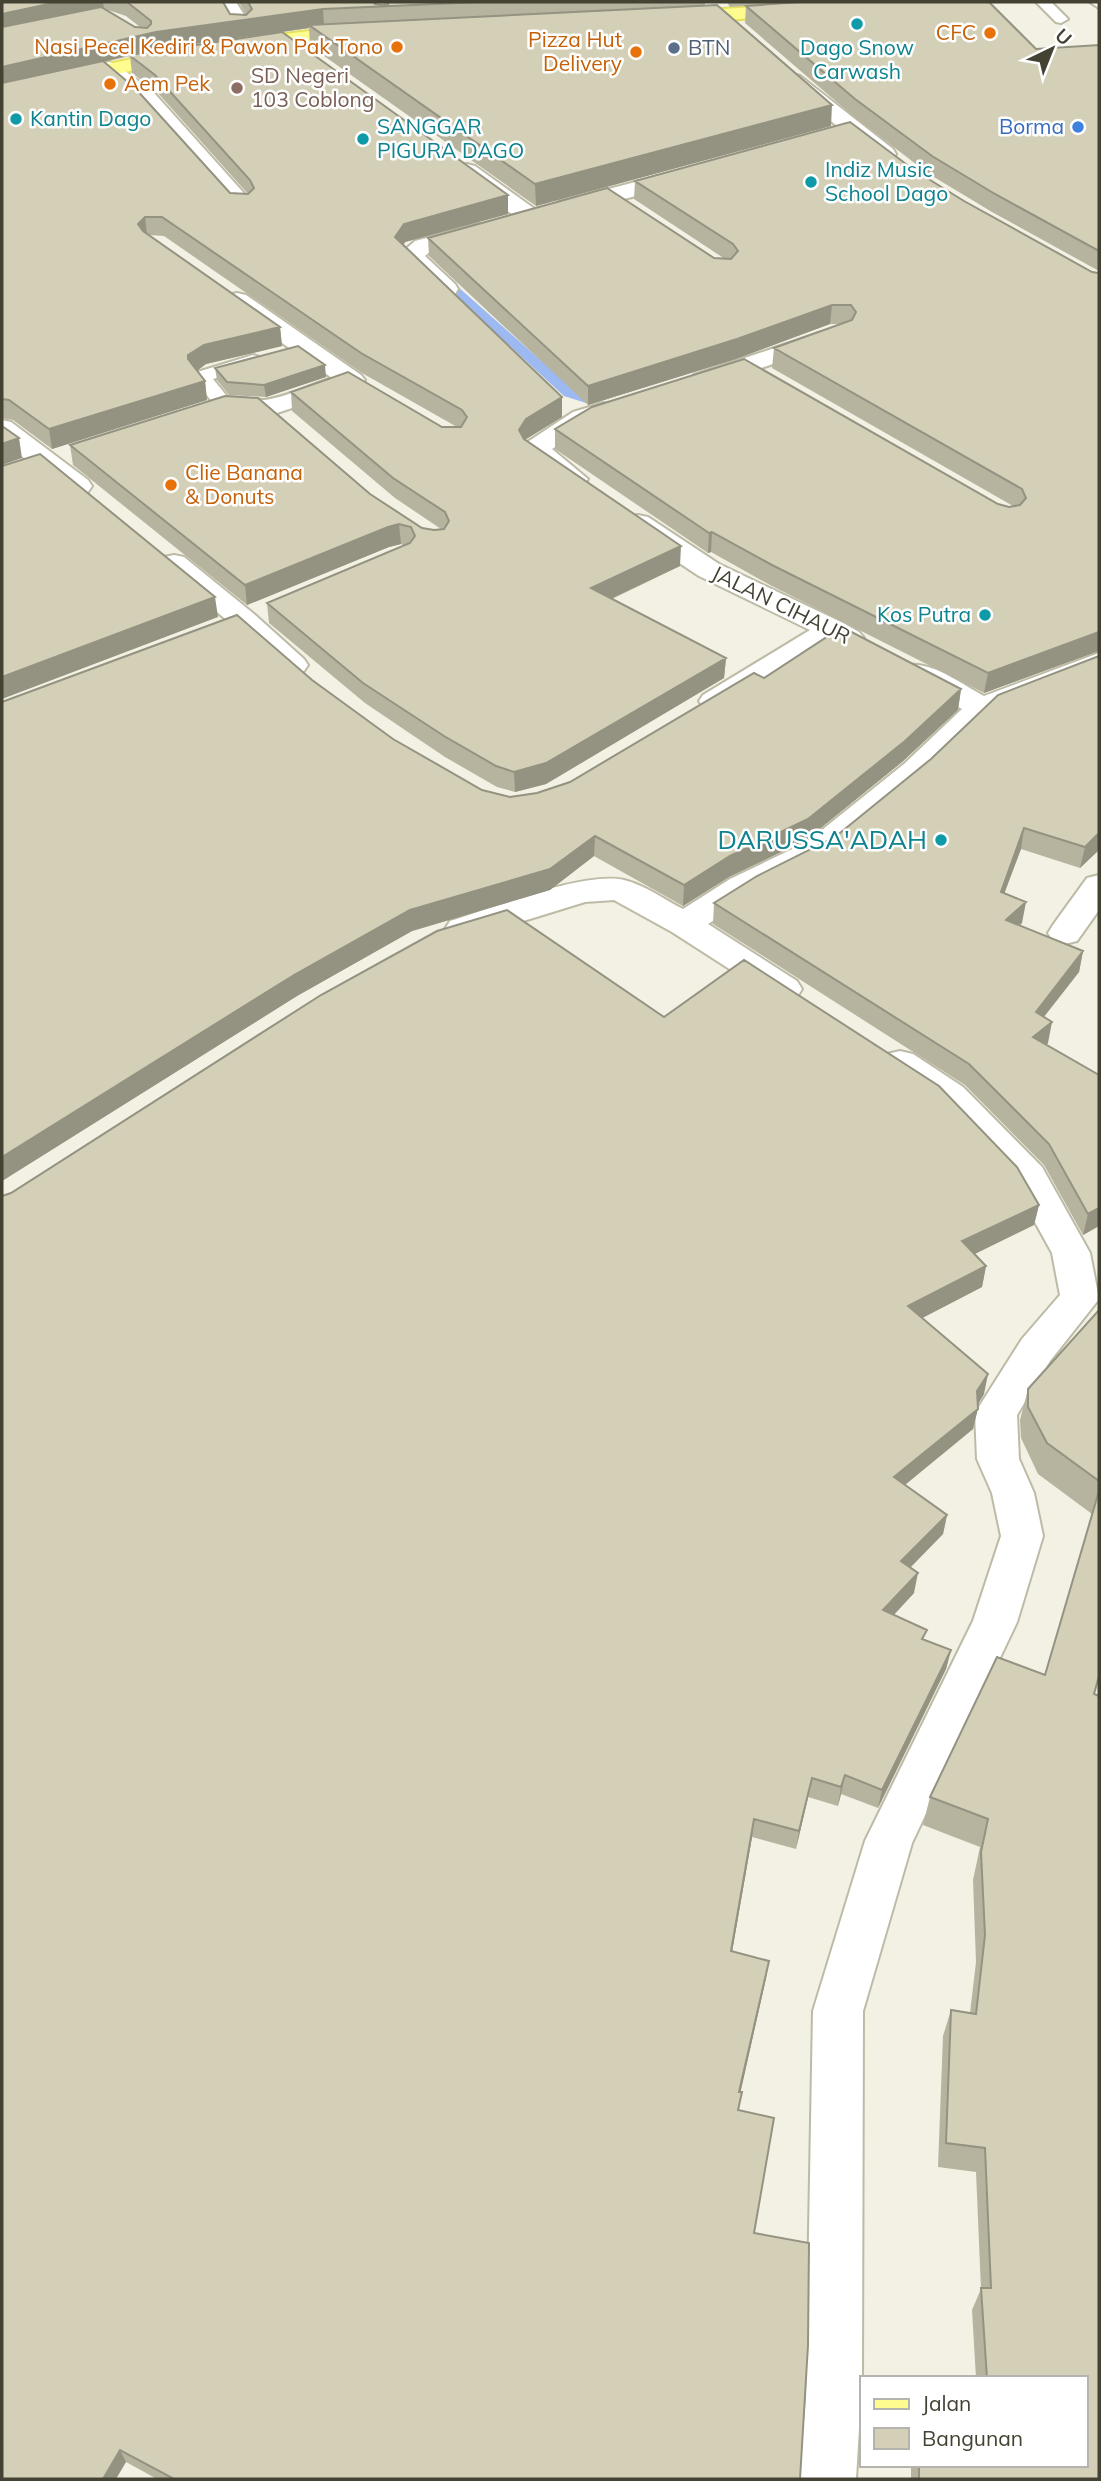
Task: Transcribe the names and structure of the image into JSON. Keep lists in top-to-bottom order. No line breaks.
{"streets":{"street":["JALAN CIHAUR"]},"places":["Dago Snow Carwash","CFC","Nasi Pecel Kediri & Pawon Pak Tono","BTN","Pizza Hut Delivery","Aem Pek","SD Negeri 103 Coblong","Kantin Dago","Borma","SANGGAR PIGURA DAGO","Indiz Music School Dago","Clie Banana & Donuts","Kos Putra","DARUSSA'ADAH"],"legend":["Jalan","Bangunan"],"north":"top right"}
